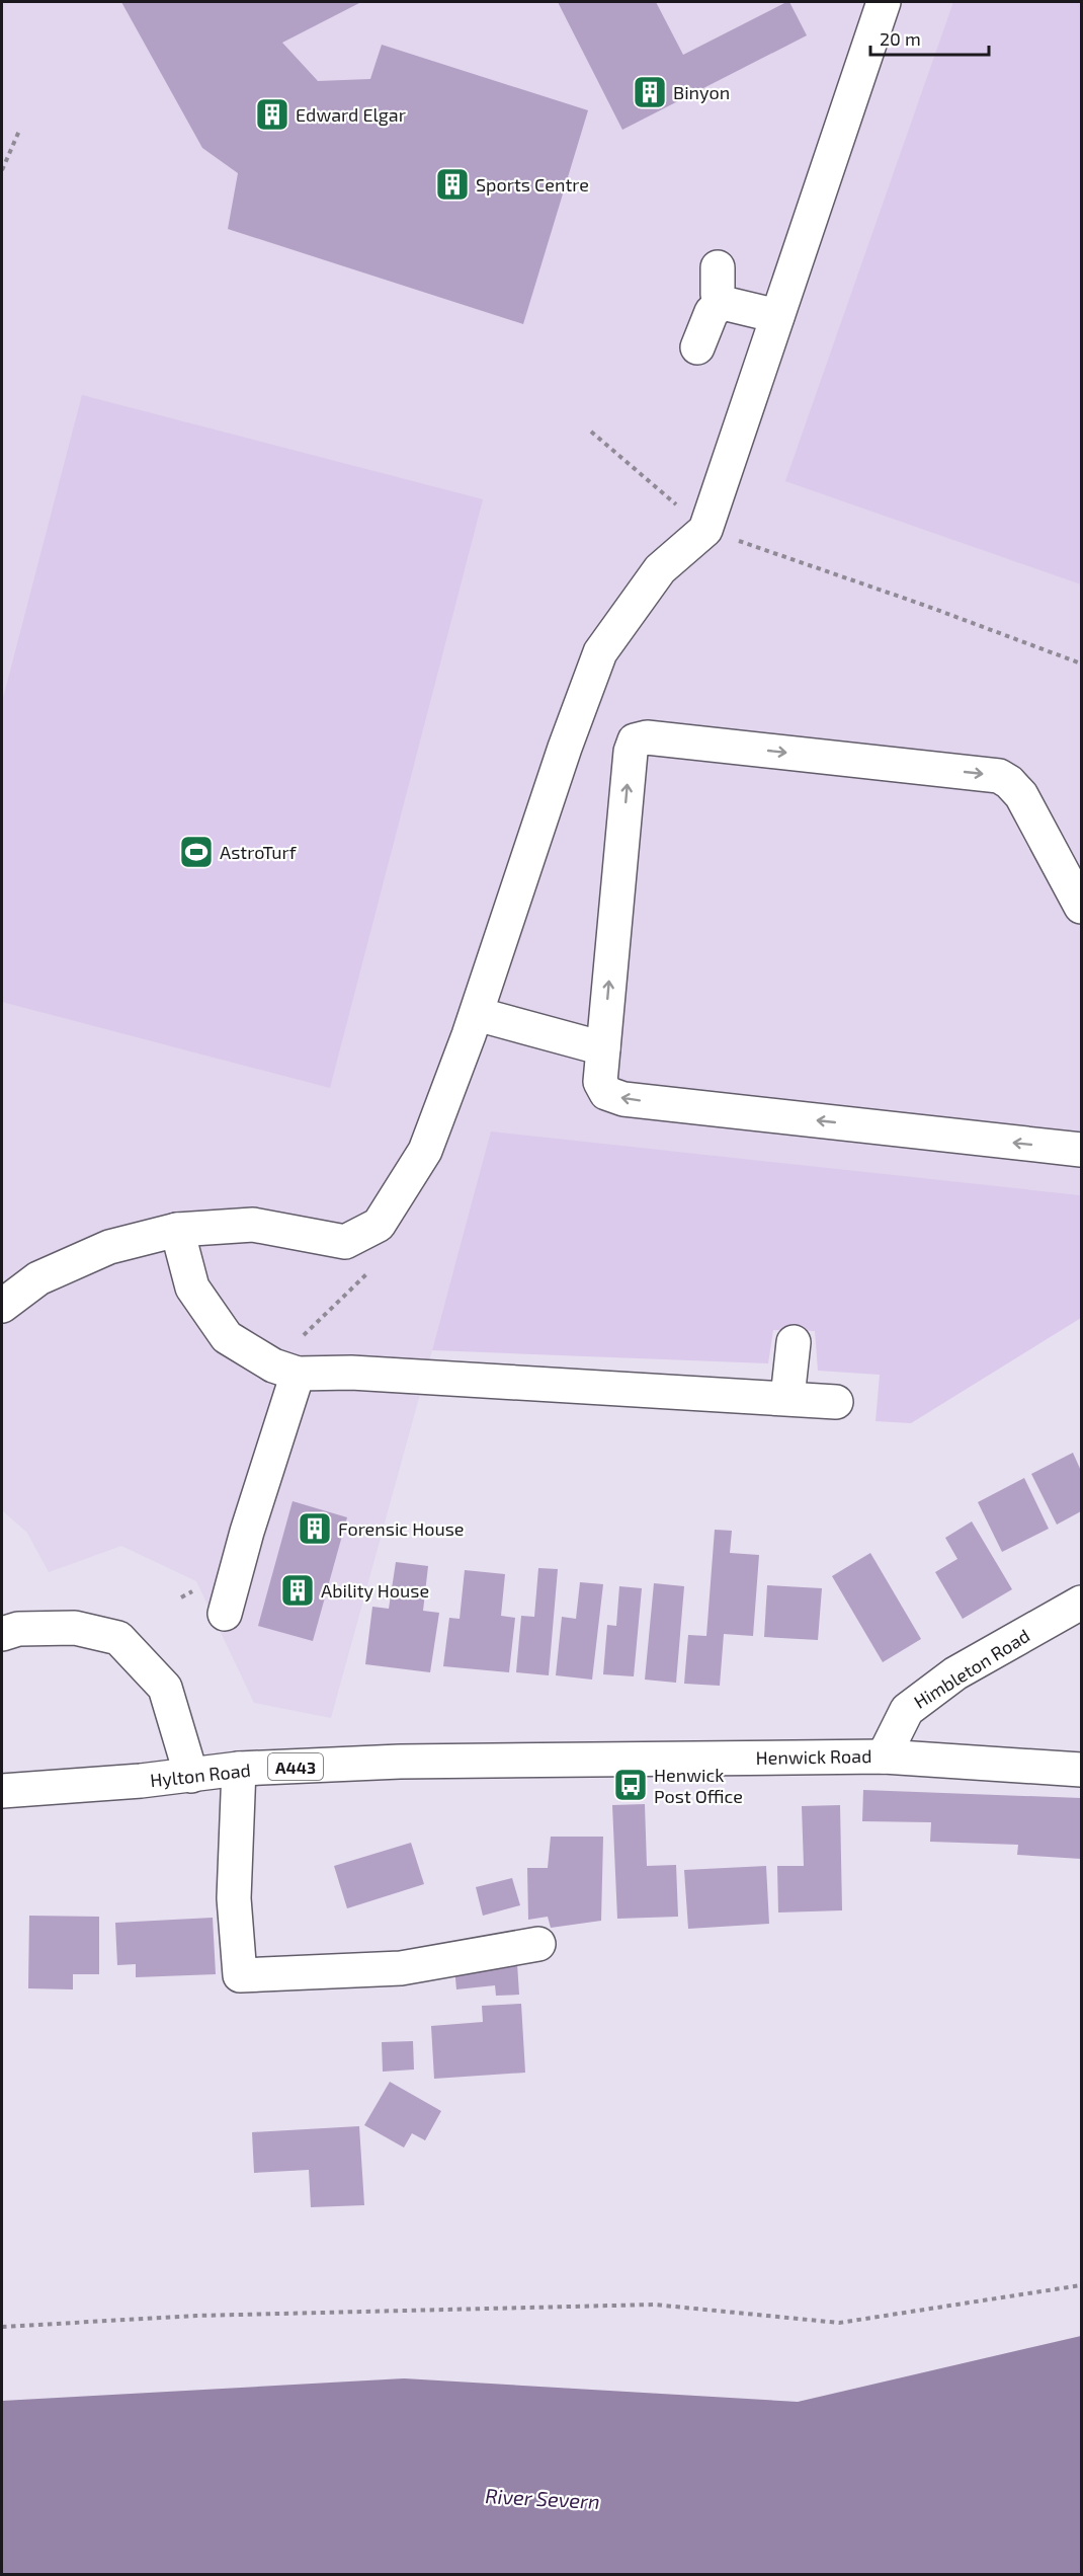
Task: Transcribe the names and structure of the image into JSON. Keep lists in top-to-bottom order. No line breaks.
{"streets":{"main road":["Himbleton Road","Henwick Road","A443","Hylton Road"]},"crossings":[["Himbleton Road","Henwick Road"],["Henwick Road","Hylton Road"]],"water":["River Severn"],"places":{"building":["Binyon","Edward Elgar","Sports Centre","Forensic House","Ability House"],"sports":["AstroTurf"],"bus stop":["Henwick Post Office"]},"scale_bar":"20 m"}
